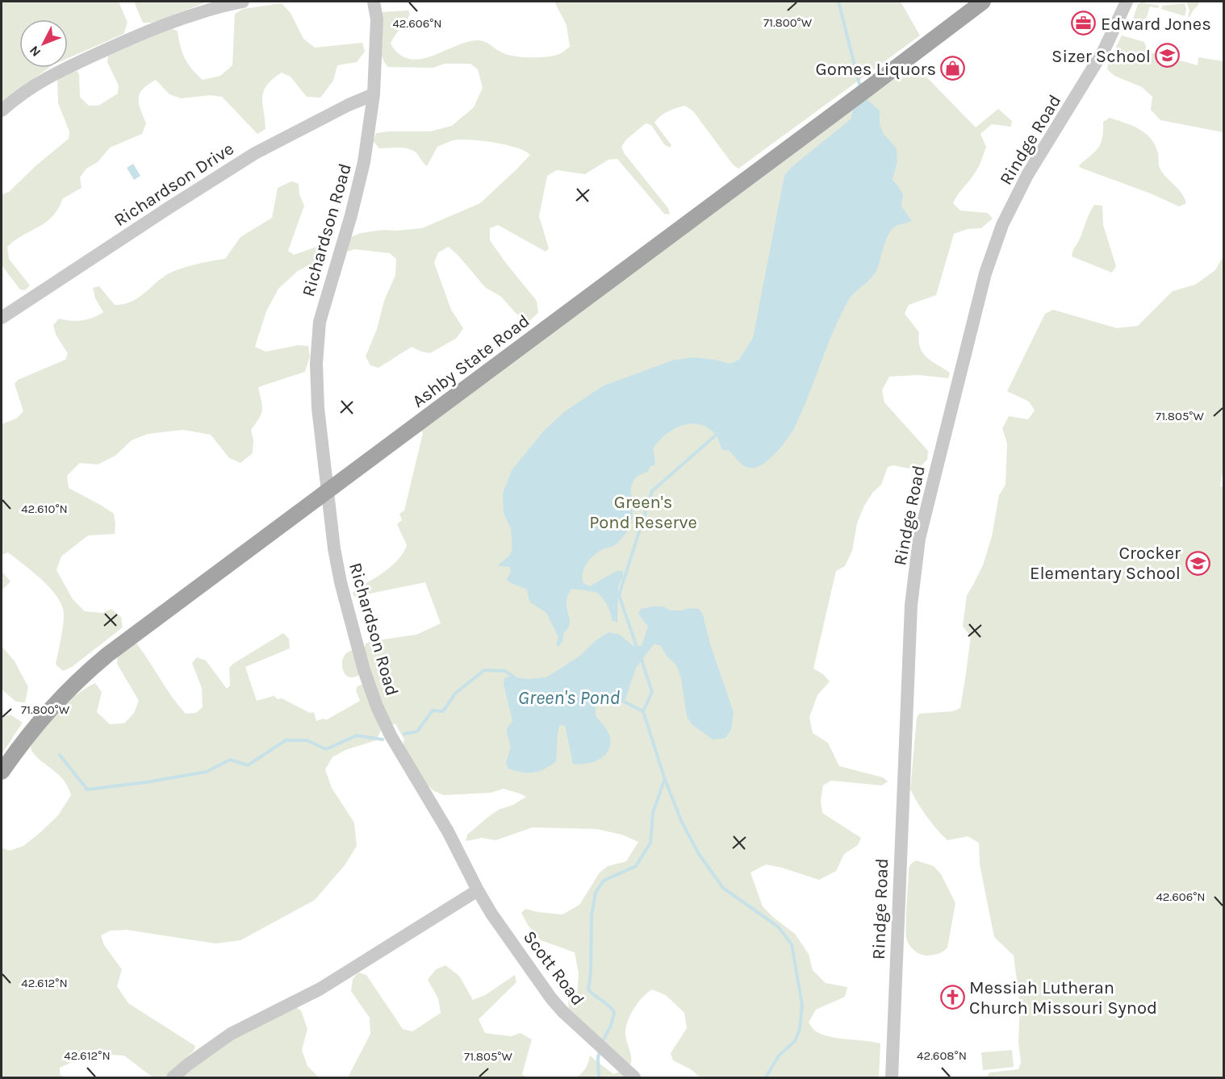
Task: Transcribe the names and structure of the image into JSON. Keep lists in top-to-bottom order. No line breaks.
{"streets":{"main road":["Ashby State Road"],"street":["Rindge Road","Richardson Drive","Richardson Road","Scott Road"]},"crossings":[["Richardson Drive","Richardson Road"],["Richardson Road","Ashby State Road"],["Richardson Road","Scott Road"]],"water":["Green's Pond"],"parks":["Green's Pond Reserve"],"places":{"office":["Edward Jones"],"school or university":["Sizer School","Crocker Elementary School"],"shop":["Gomes Liquors"],"church":["Messiah Lutheran Church Missouri Synod"]},"north":"bottom left","coordinates":["71.800°W","42.606°N","71.805°W","42.610°N","42.612°N","42.608°N"]}
